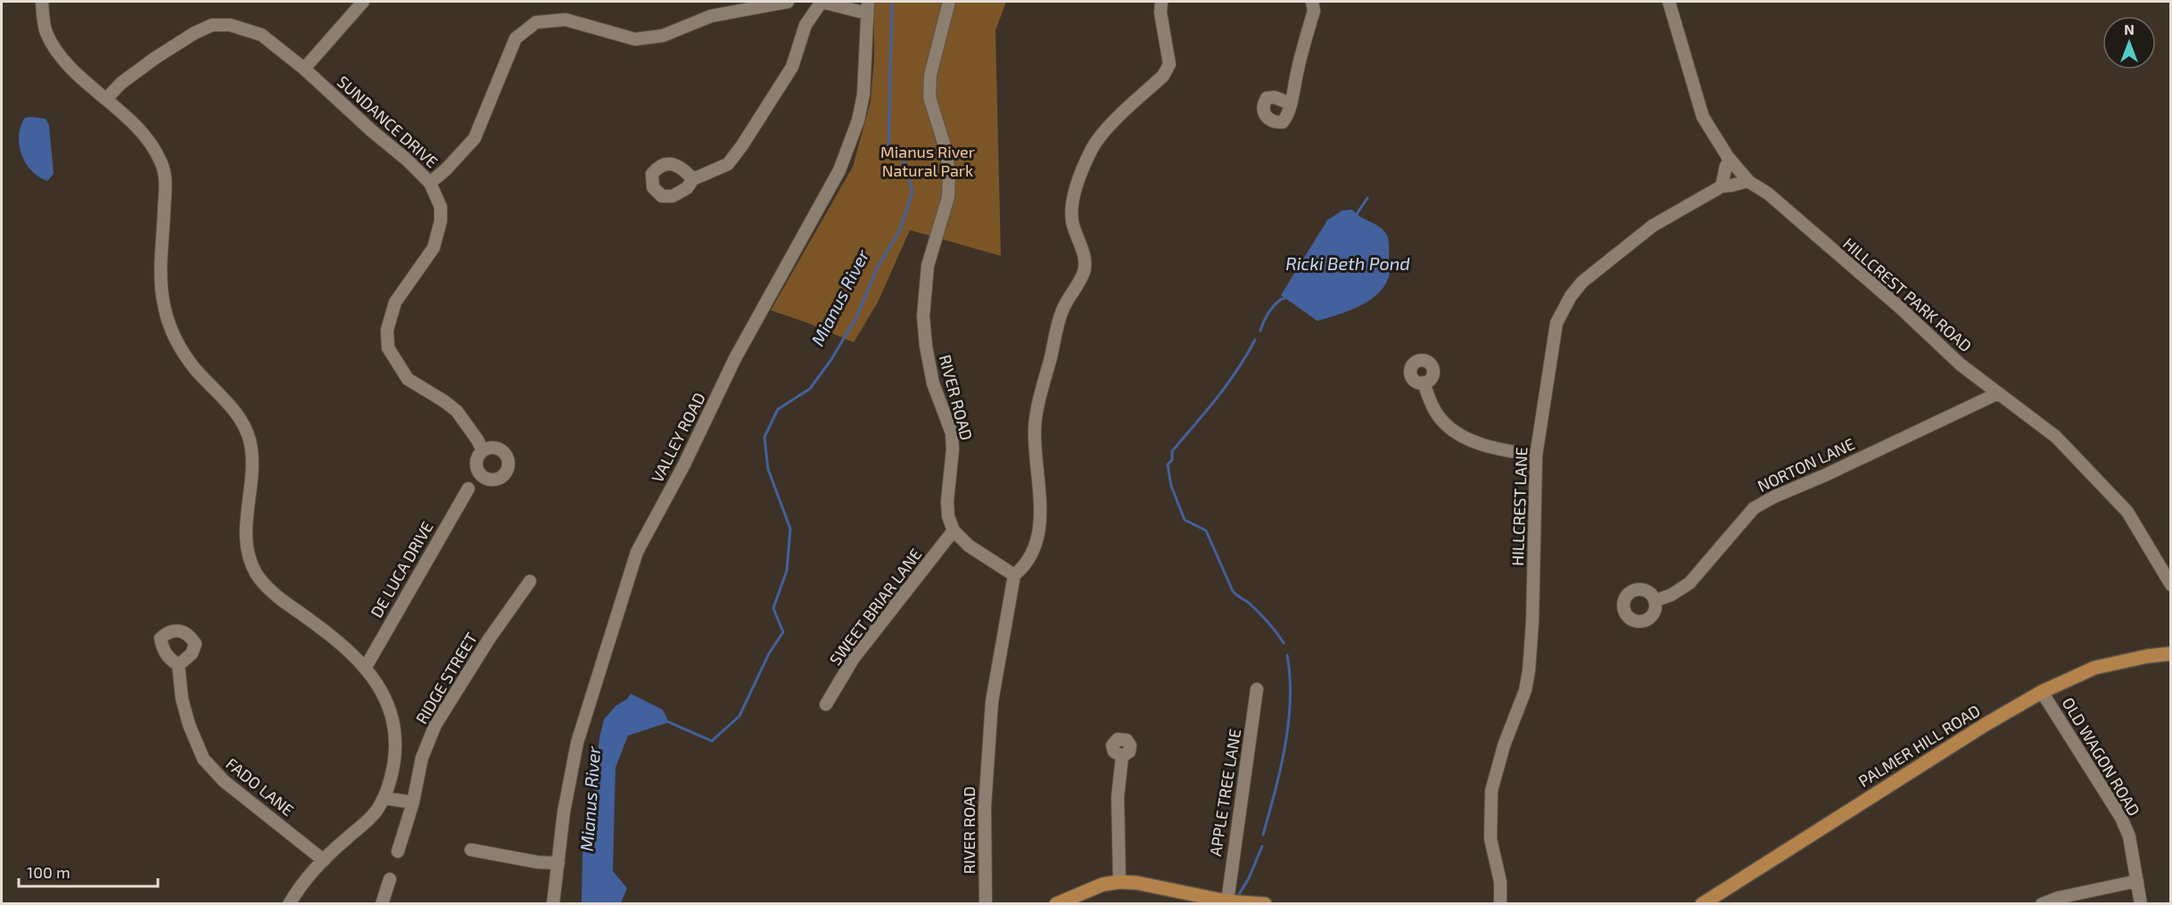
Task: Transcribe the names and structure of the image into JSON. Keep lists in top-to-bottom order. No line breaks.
{"streets":{"main road":["PALMER HILL ROAD"],"street":["SUNDANCE DRIVE","HILLCREST PARK ROAD","RIVER ROAD","VALLEY ROAD","NORTON LANE","HILLCREST LANE","DE LUCA DRIVE","SWEET BRIAR LANE","RIDGE STREET","OLD WAGON ROAD","FADO LANE","APPLE TREE LANE"]},"crossings":[["HILLCREST PARK ROAD","NORTON LANE"],["HILLCREST PARK ROAD","HILLCREST LANE"],["RIVER ROAD","SWEET BRIAR LANE"],["PALMER HILL ROAD","OLD WAGON ROAD"]],"water":["Ricki Beth Pond","Mianus River"],"parks":["Mianus River Natural Park"],"scale_bar":"100 m","north":"top"}
